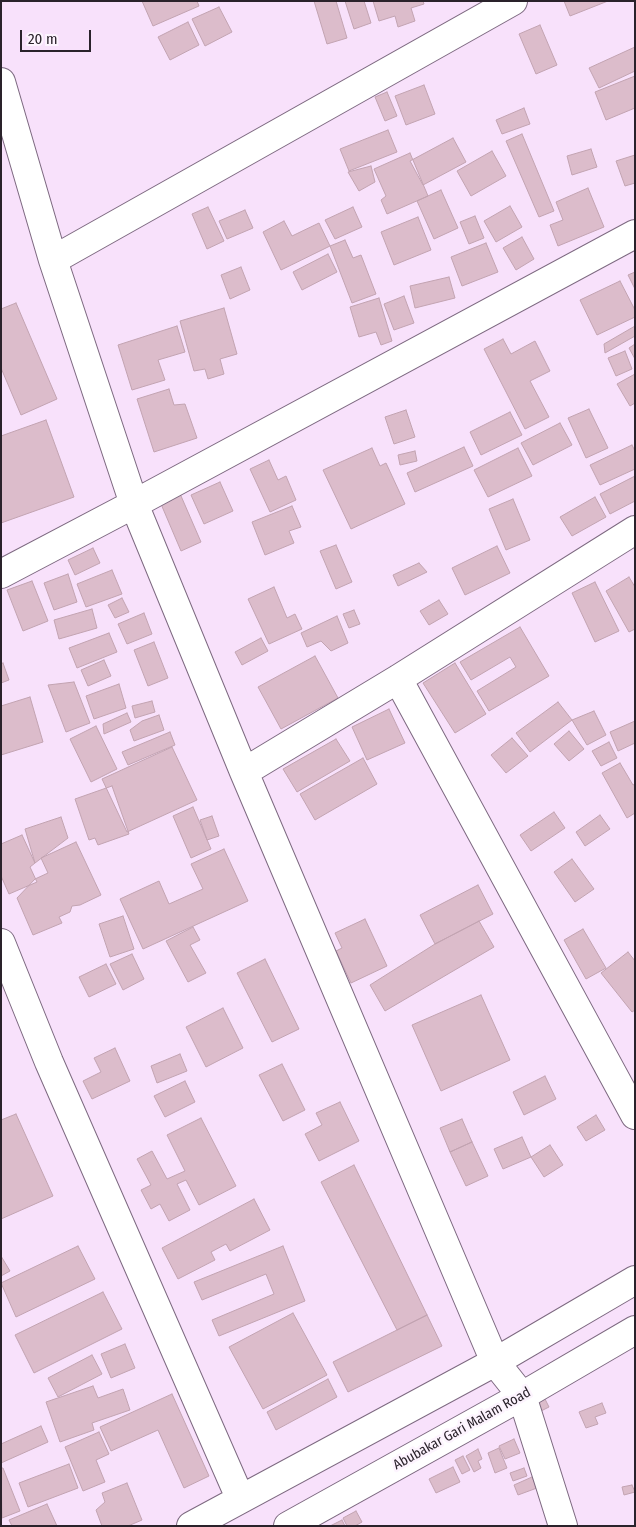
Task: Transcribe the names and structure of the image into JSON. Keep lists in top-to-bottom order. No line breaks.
{"streets":{"street":["Abubakar Gari Malam Road"]},"scale_bar":"20 m"}
